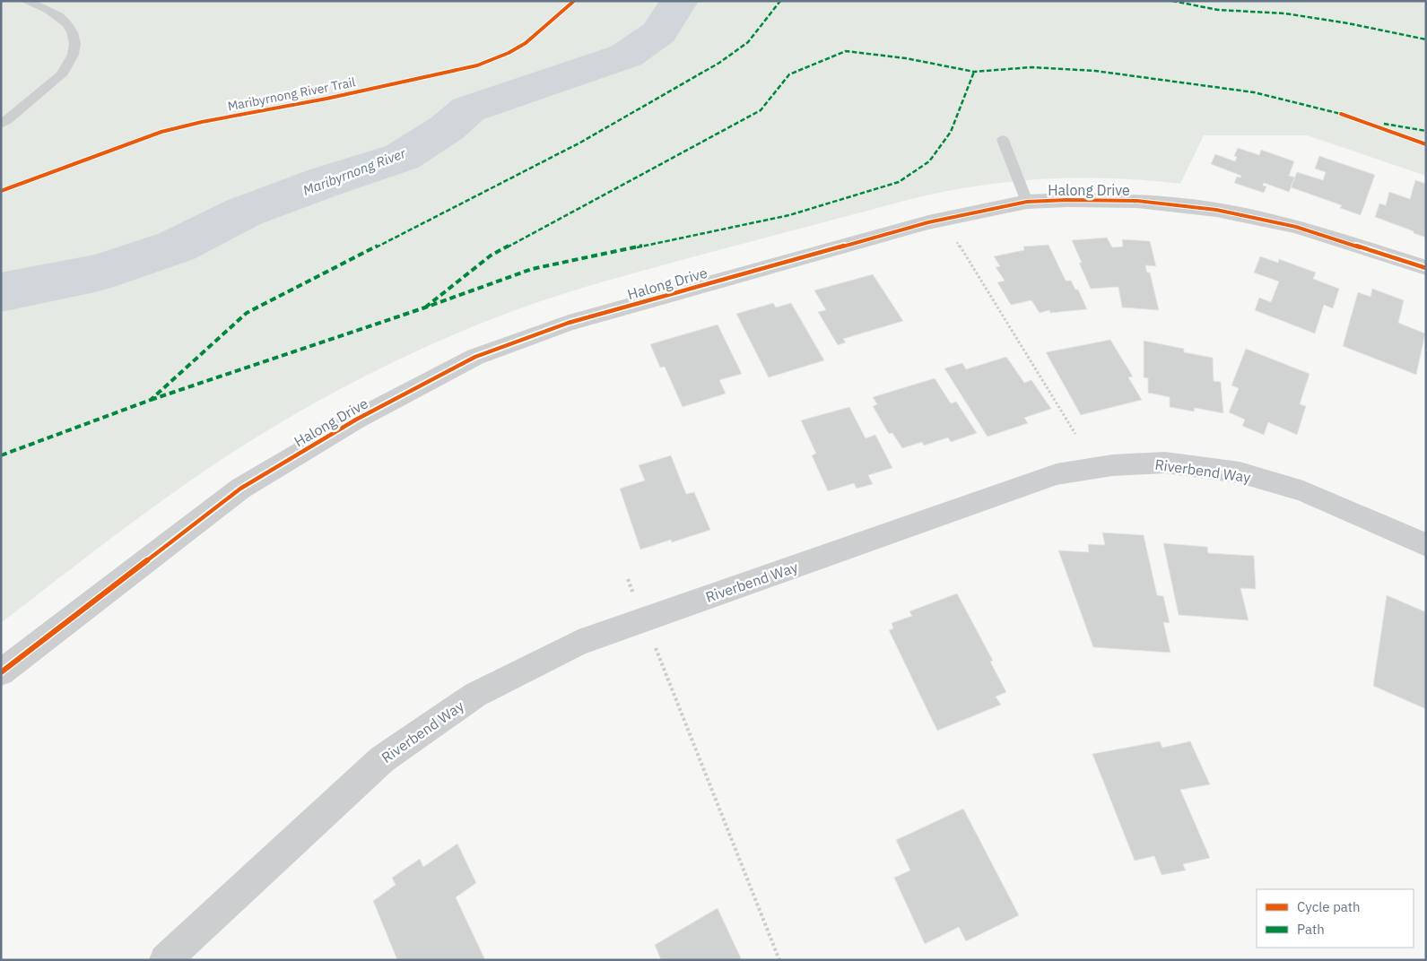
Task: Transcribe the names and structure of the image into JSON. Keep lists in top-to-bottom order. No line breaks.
{"streets":{"street":["Halong Drive","Riverbend Way"],"cycle path":["Maribyrnong River Trail"]},"water":["Maribyrnong River"],"legend":["Cycle path","Path"]}
